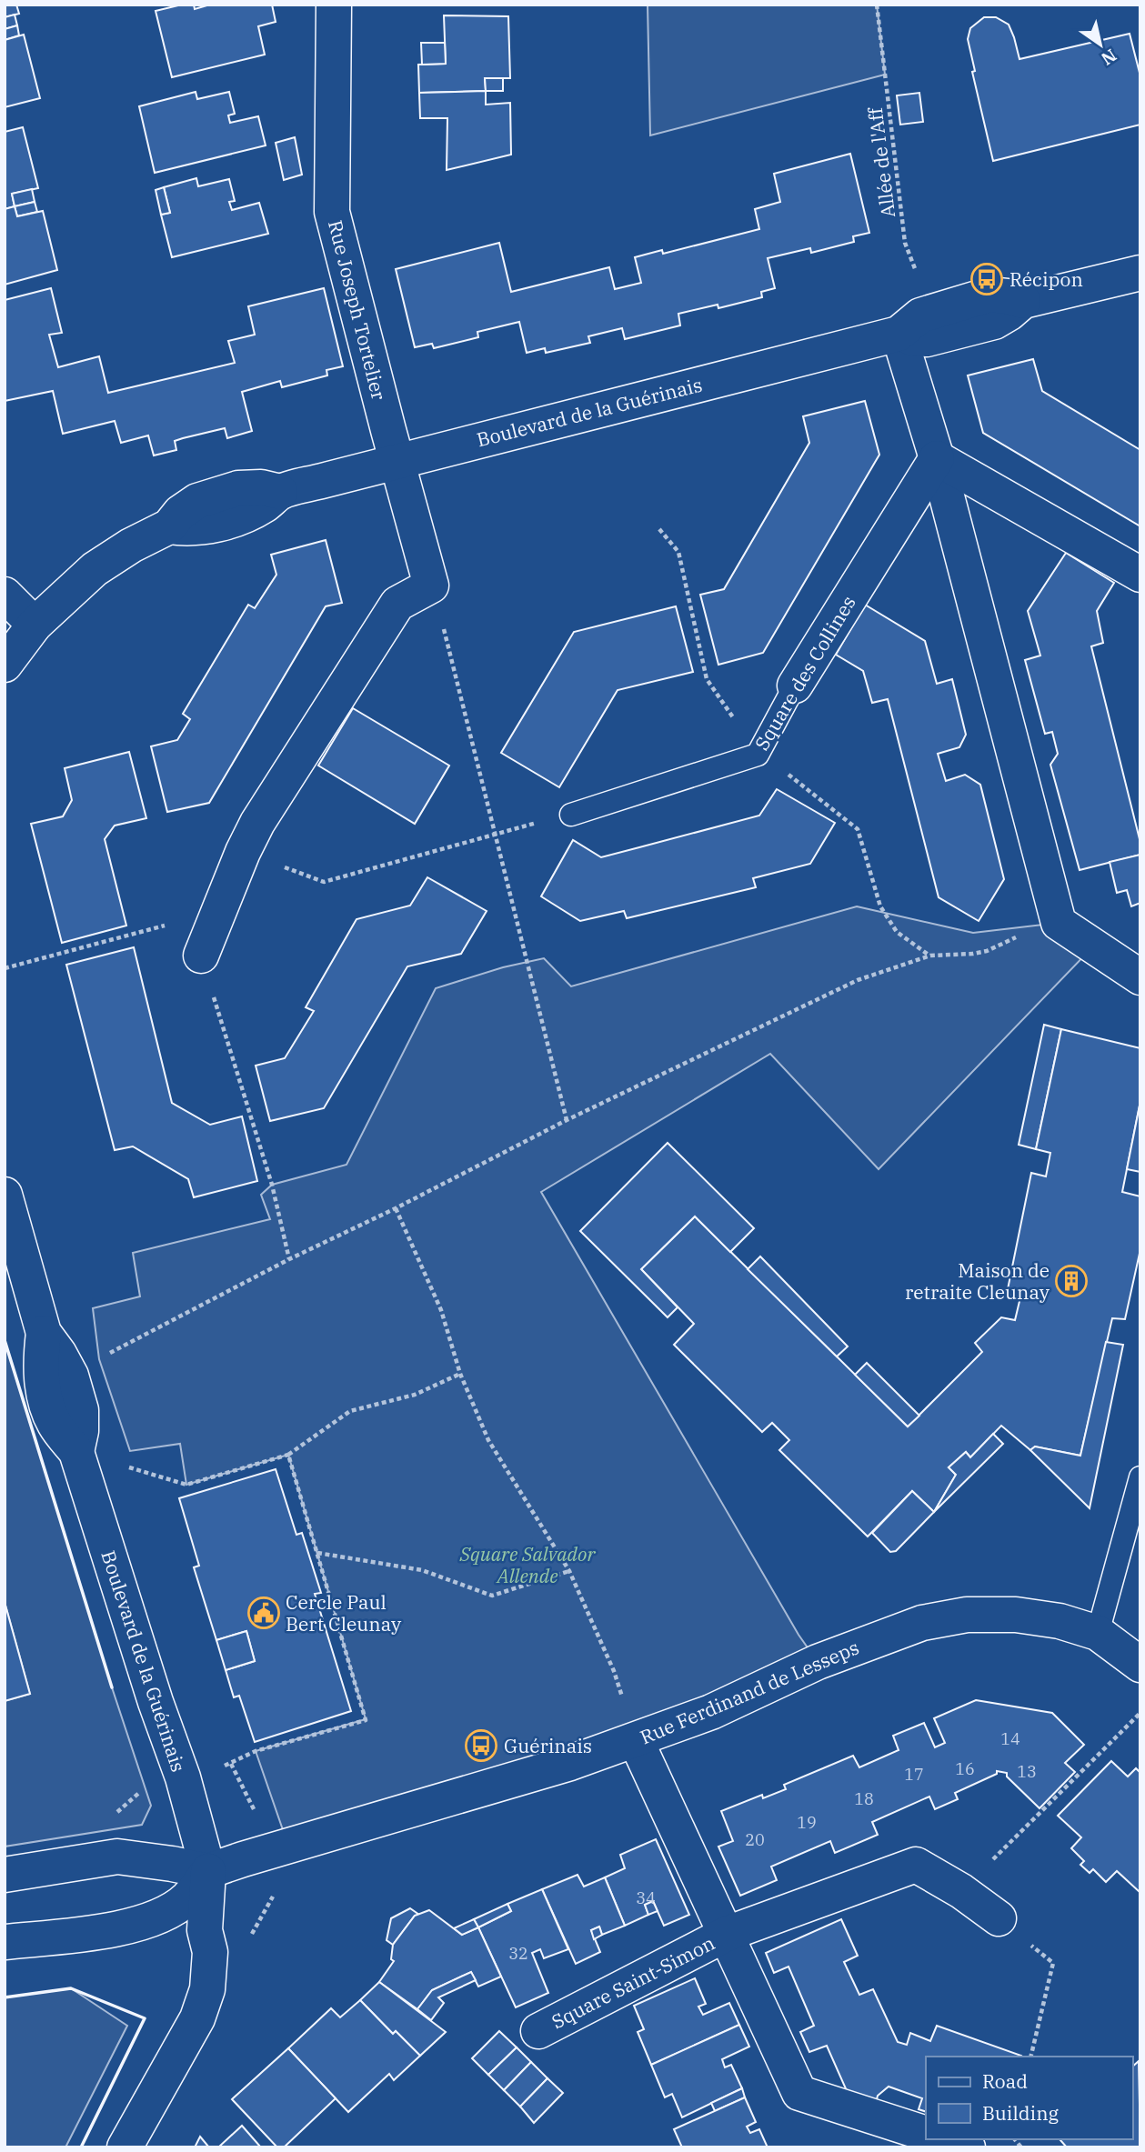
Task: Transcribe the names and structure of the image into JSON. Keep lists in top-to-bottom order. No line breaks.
{"streets":{"street":["Rue Joseph Tortelier","Boulevard de la Guérinais","Square des Collines","Rue Ferdinand de Lesseps","Square Saint-Simon"],"path":["Allée de l'Aff"]},"crossings":[["Allée de l'Aff","Boulevard de la Guérinais"],["Rue Joseph Tortelier","Boulevard de la Guérinais"],["Boulevard de la Guérinais","Rue Ferdinand de Lesseps"],["Rue Ferdinand de Lesseps","Square Saint-Simon"]],"parks":["Square Salvador Allende"],"places":{"bus stop":["Récipon","Guérinais"],"building":["Maison de retraite Cleunay"],"public building":["Cercle Paul Bert Cleunay"]},"house_numbers":["14","16","13","17","18","19","20","34","32"],"legend":["Road","Building"],"north":"bottom right"}
